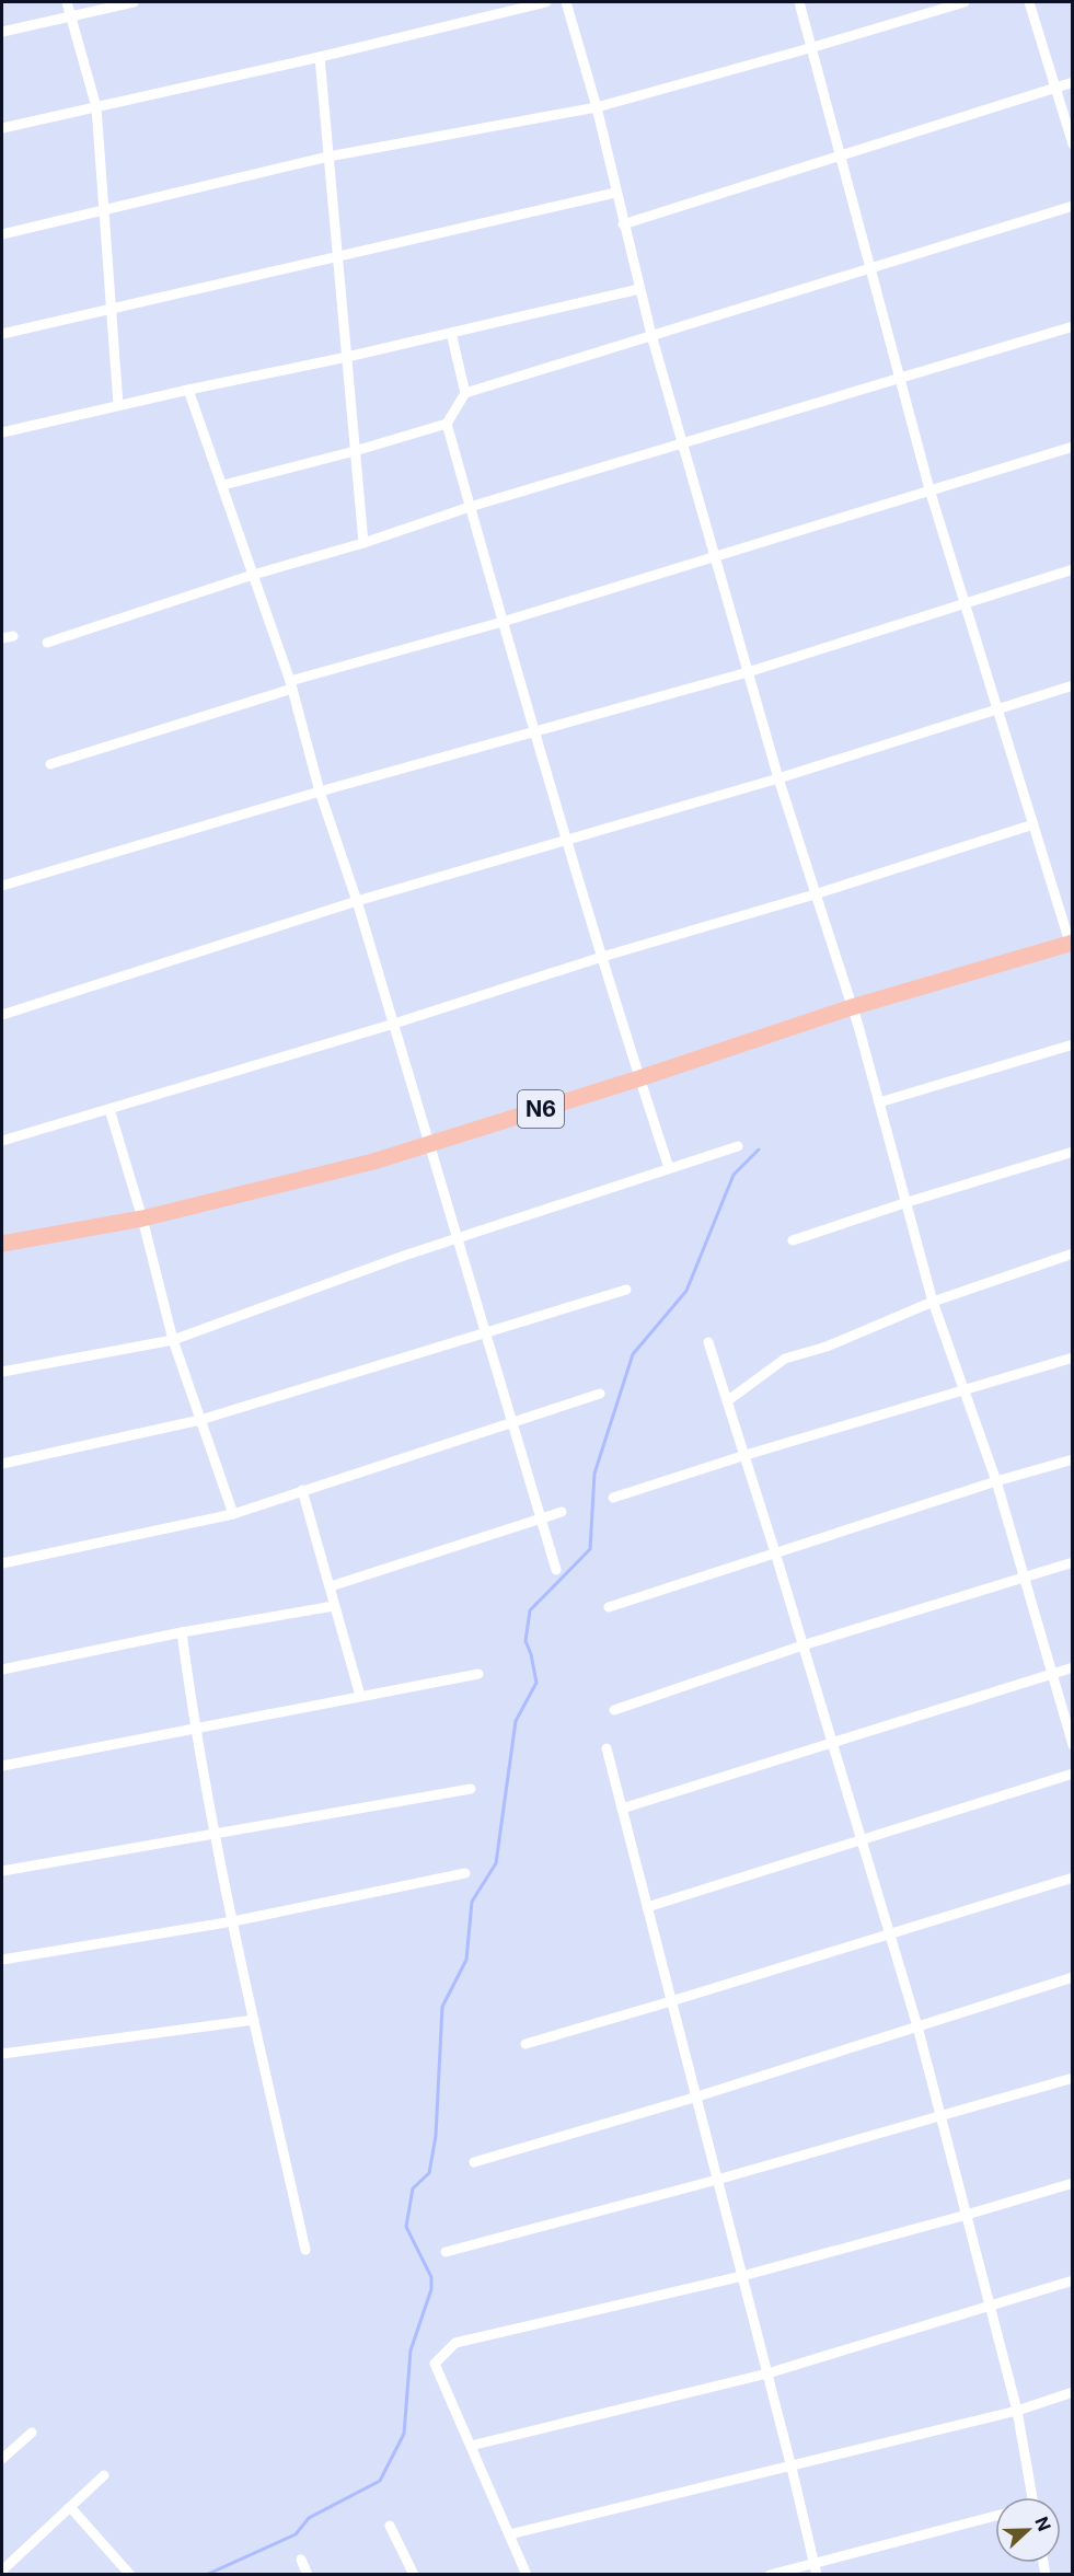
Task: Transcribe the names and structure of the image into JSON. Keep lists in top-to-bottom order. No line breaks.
{"streets":{"highway":["N6"]},"north":"right"}
